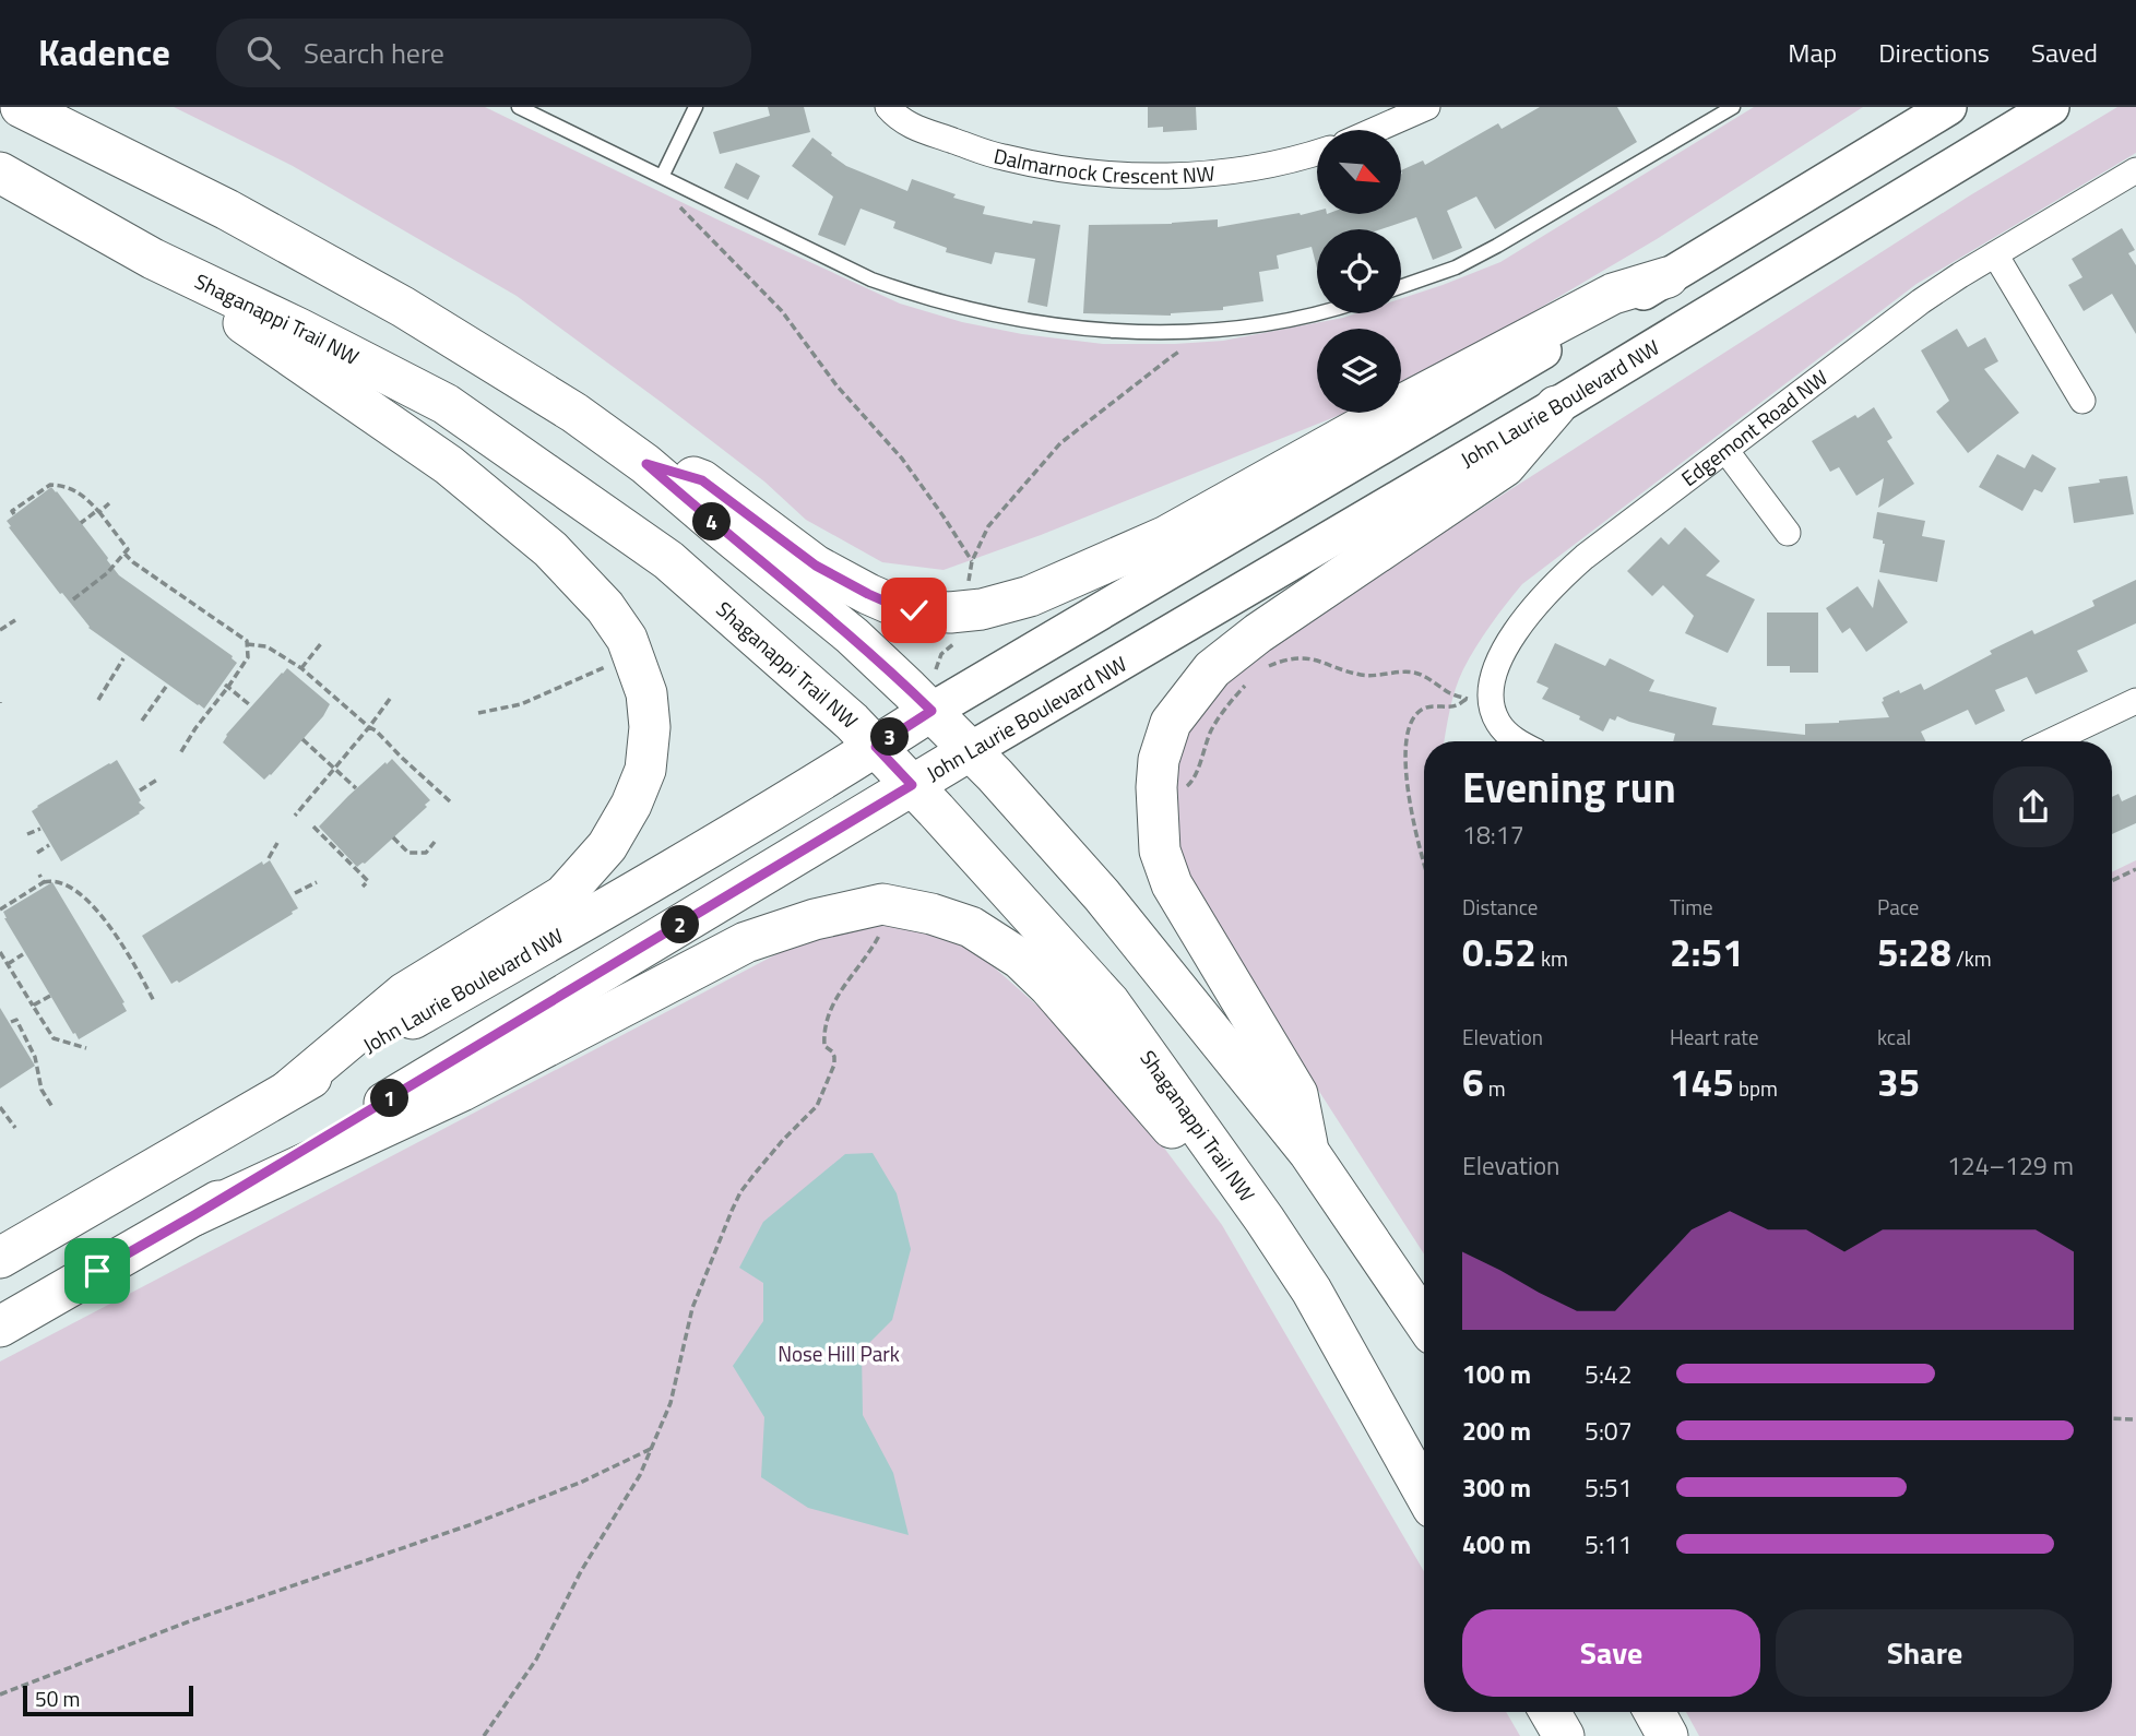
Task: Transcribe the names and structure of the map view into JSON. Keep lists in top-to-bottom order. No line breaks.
{"streets":{"main road":["Shaganappi Trail NW","John Laurie Boulevard NW"],"street":["Dalmarnock Crescent NW","Edgemont Road NW"]},"crossings":[["Shaganappi Trail NW","John Laurie Boulevard NW"]],"parks":["Nose Hill Park"],"scale_bar":"50 m","north":"bottom right","page":{"header":"Kadence","search":"Search here","nav":["Map","Directions","Saved"],"pins":["4","3","2","1"],"heading":["Evening run","18:17"],"stats":[["Distance","0.52 km"],["Time","2:51"],["Pace","5:28 /km"],["Elevation","6 m"],["Heart rate","145 bpm"],["kcal","35"]],"chart":["Elevation","124–129 m"],"list":[{"name":"100 m","note":"5:42"},{"name":"200 m","note":"5:07"},{"name":"300 m","note":"5:51"},{"name":"400 m","note":"5:11"}],"buttons":["Save","Share"],"scale":"50 m"}}
